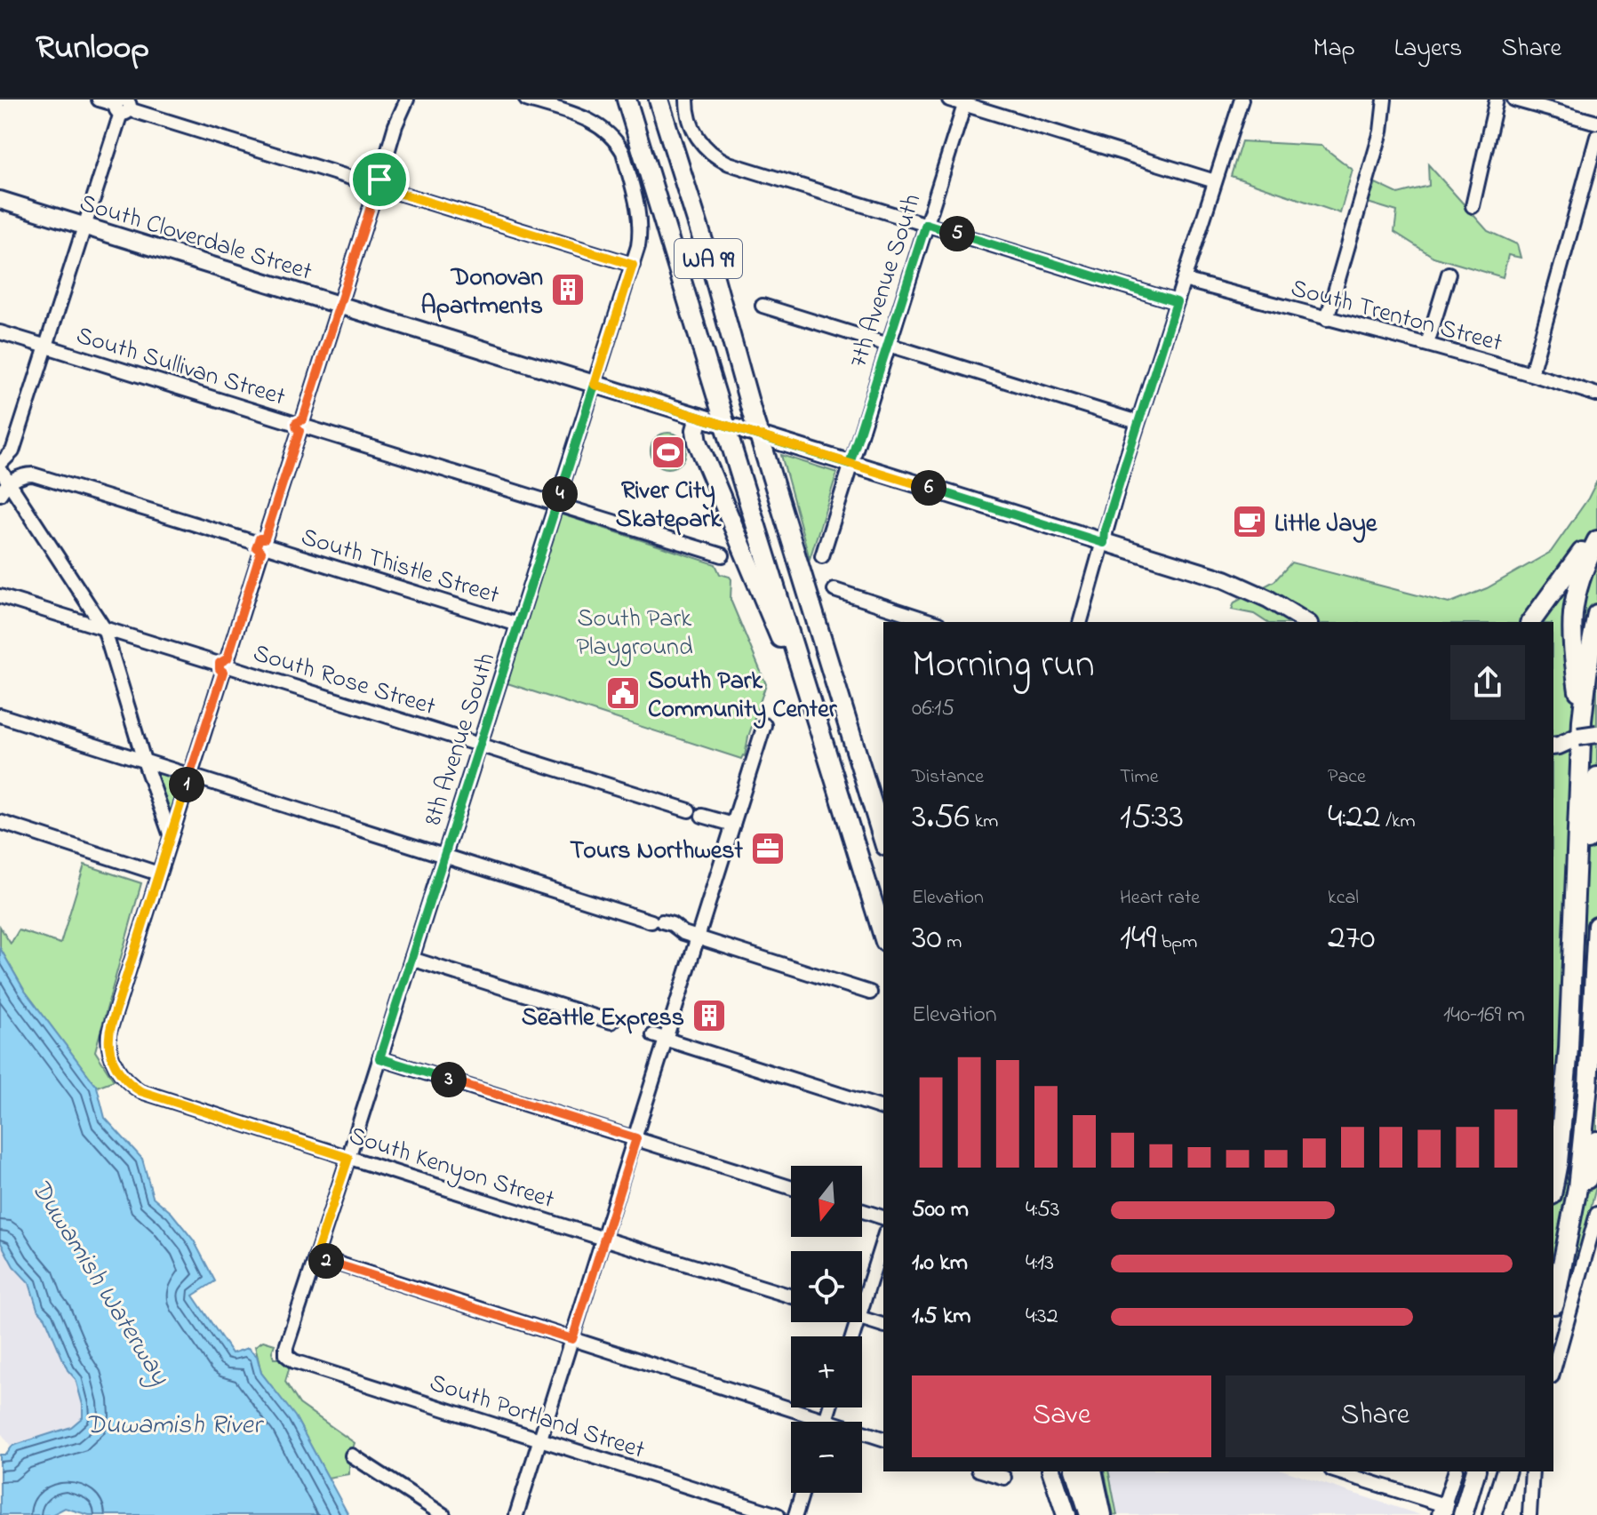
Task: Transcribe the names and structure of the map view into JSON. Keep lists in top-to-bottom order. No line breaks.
{"streets":{"highway":["WA 99"],"main road":["South Cloverdale Street"],"street":["7th Avenue South","South Trenton Street","South Sullivan Street","South Thistle Street","South Rose Street","8th Avenue South","South Kenyon Street","South Portland Street"]},"crossings":[["South Cloverdale Street","7th Avenue South"],["South Cloverdale Street","8th Avenue South"],["South Sullivan Street","8th Avenue South"],["South Thistle Street","8th Avenue South"],["South Rose Street","8th Avenue South"],["8th Avenue South","South Kenyon Street"],["8th Avenue South","South Portland Street"]],"water":["Duwamish Waterway","Duwamish River"],"parks":["South Park Playground"],"places":{"building":["Donovan Apartments","Seattle Express"],"sports":["River City Skatepark"],"cafe":["Little Jaye"],"public building":["South Park Community Center"],"office":["Tours Northwest"]},"north":"bottom","page":{"header":"Runloop","nav":["Map","Layers","Share"],"pins":["5","6","4","1","3","2"],"heading":["Morning run","06:15"],"stats":[["Distance","3.56 km"],["Time","15:33"],["Pace","4:22 /km"],["Elevation","30 m"],["Heart rate","149 bpm"],["kcal","270"]],"chart":["Elevation","140–169 m"],"map_buttons":["+","−"],"list":[{"name":"500 m","note":"4:53"},{"name":"1.0 km","note":"4:13"},{"name":"1.5 km","note":"4:32"}],"buttons":["Save","Share"]}}
